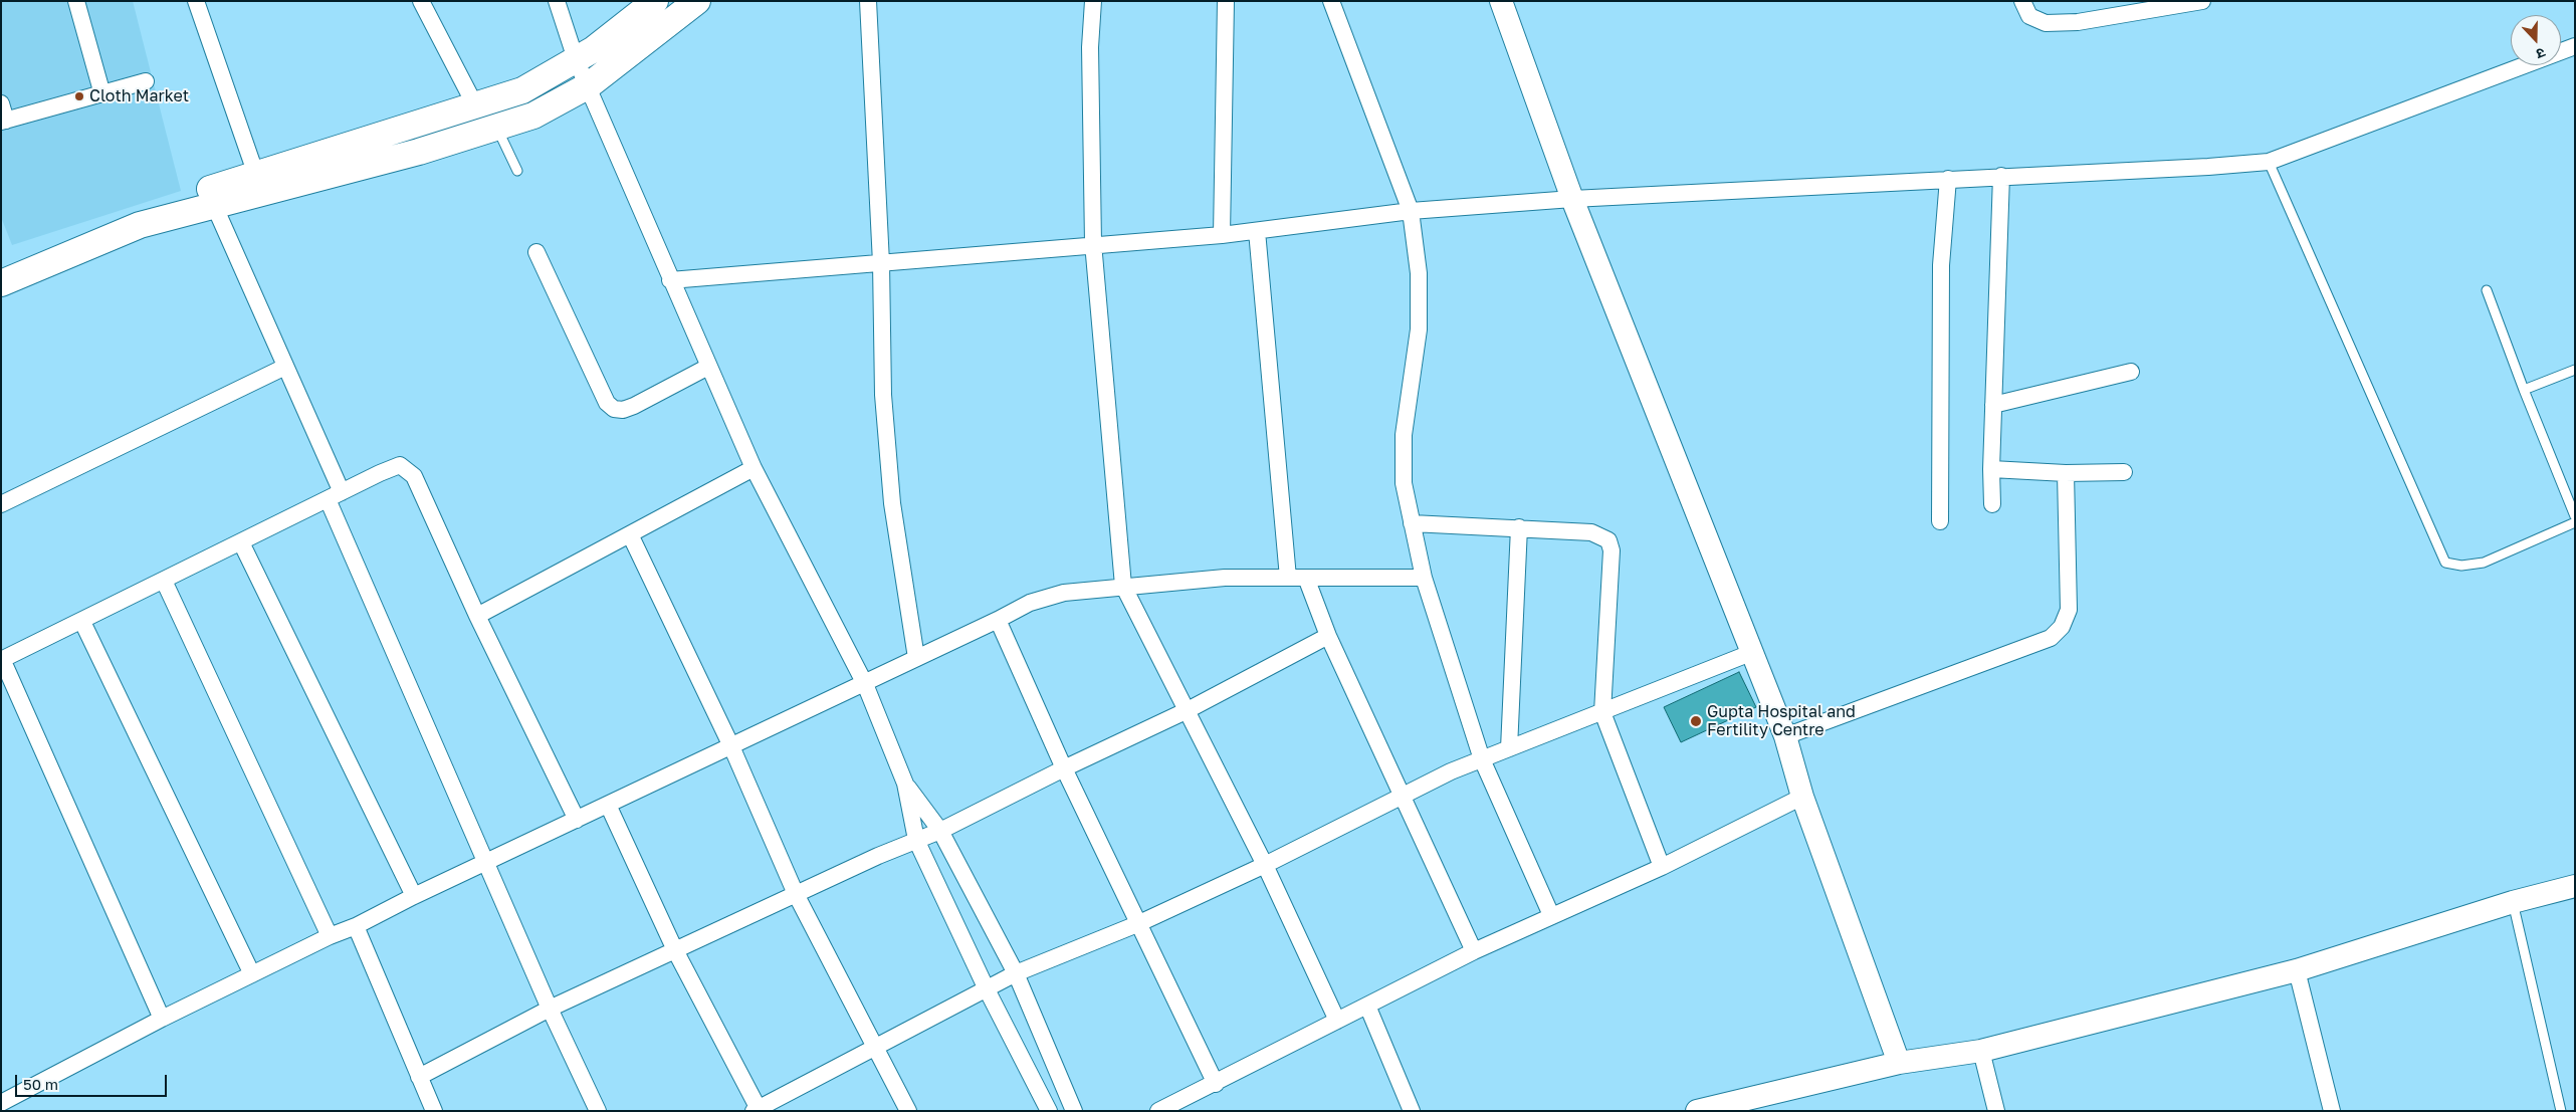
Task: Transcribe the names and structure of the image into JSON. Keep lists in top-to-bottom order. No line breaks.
{"places":["Cloth Market","Gupta Hospital and Fertility Centre"],"scale_bar":"50 m","north":"bottom"}
